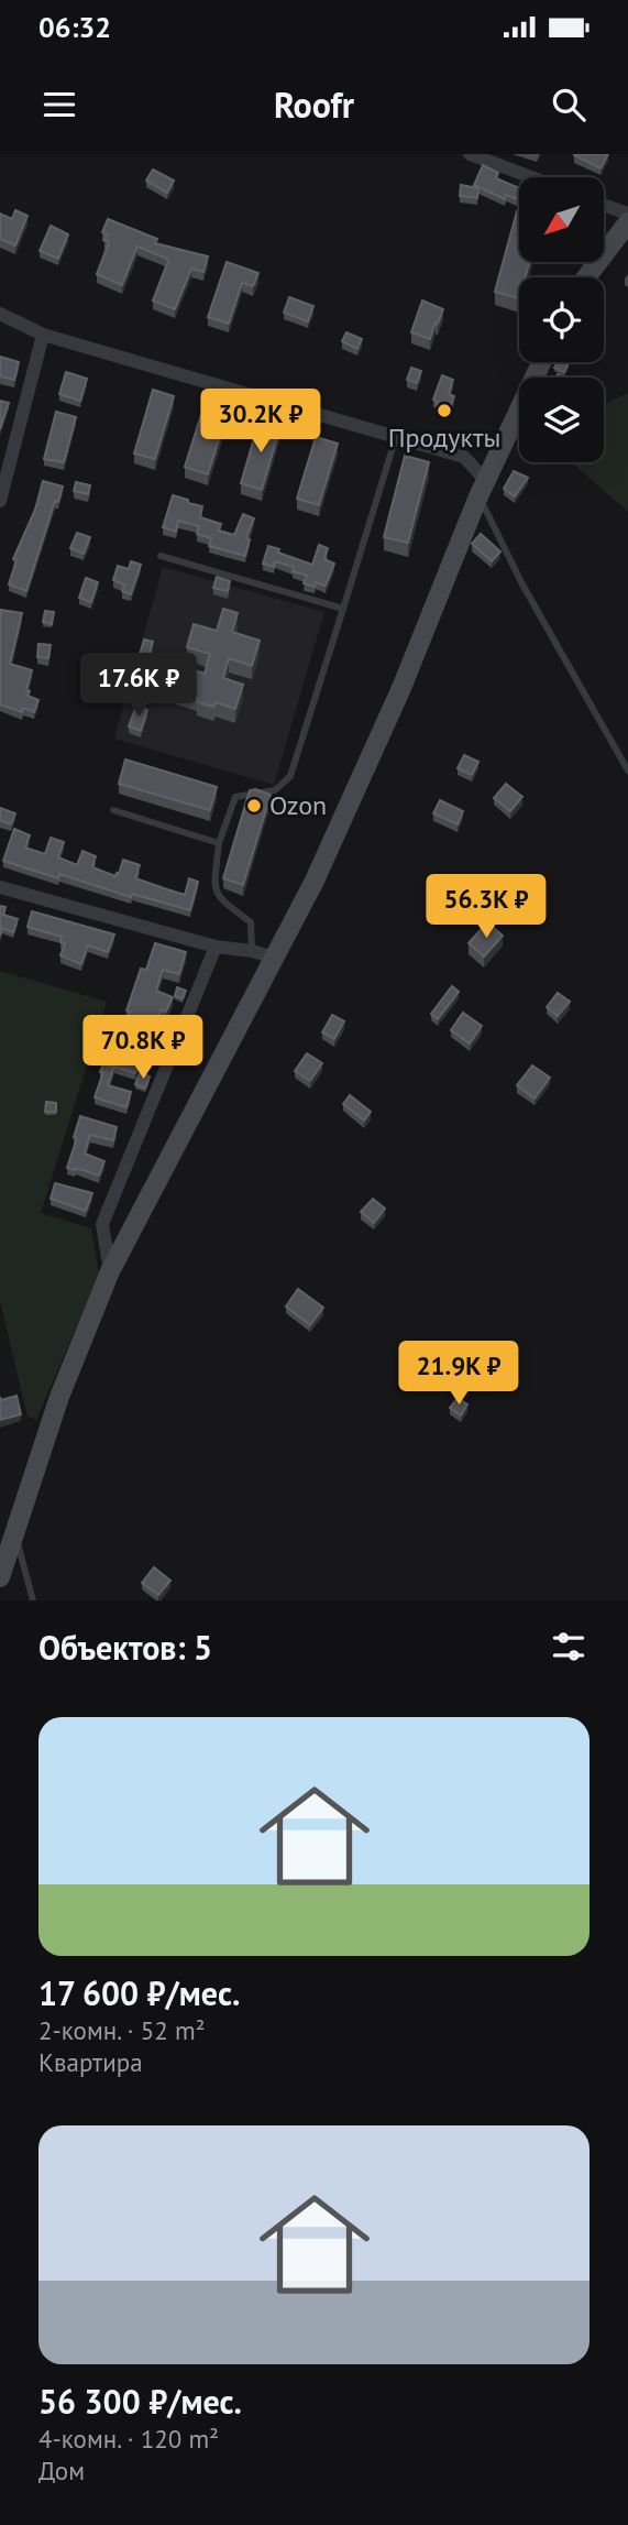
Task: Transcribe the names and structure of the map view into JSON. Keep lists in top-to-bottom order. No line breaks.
{"places":["Продукты","Ozon"],"north":"bottom left","page":{"status":"06:32","header":"Roofr","price":["30.2K ₽","17.6K ₽","56.3K ₽","70.8K ₽","21.9K ₽"],"heading":"Объектов: 5","list":[{"name":"17 600 ₽/мес.","note":"2-комн. · 52 m² · Квартира"},{"name":"56 300 ₽/мес.","note":"4-комн. · 120 m² · Дом"}]}}
